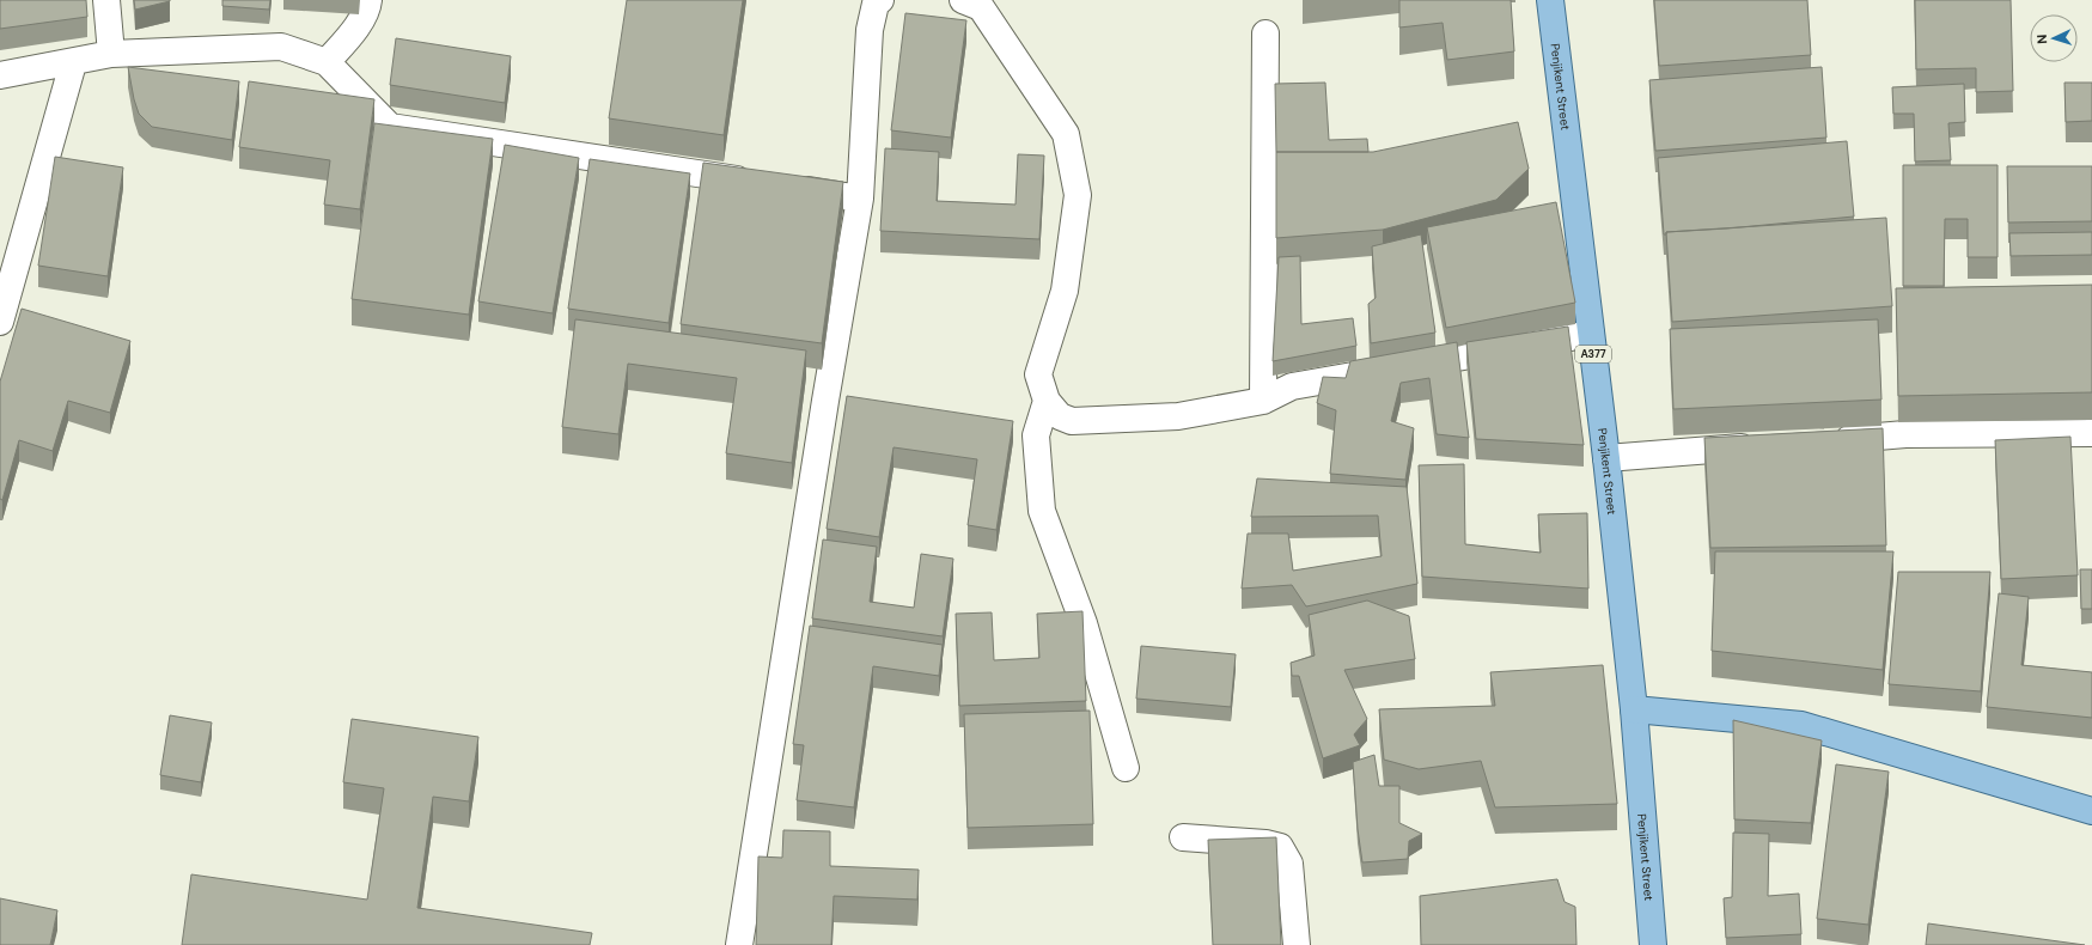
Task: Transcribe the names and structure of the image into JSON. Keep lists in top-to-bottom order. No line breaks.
{"streets":{"main road":["Penjikent Street","A377"]},"north":"left"}
